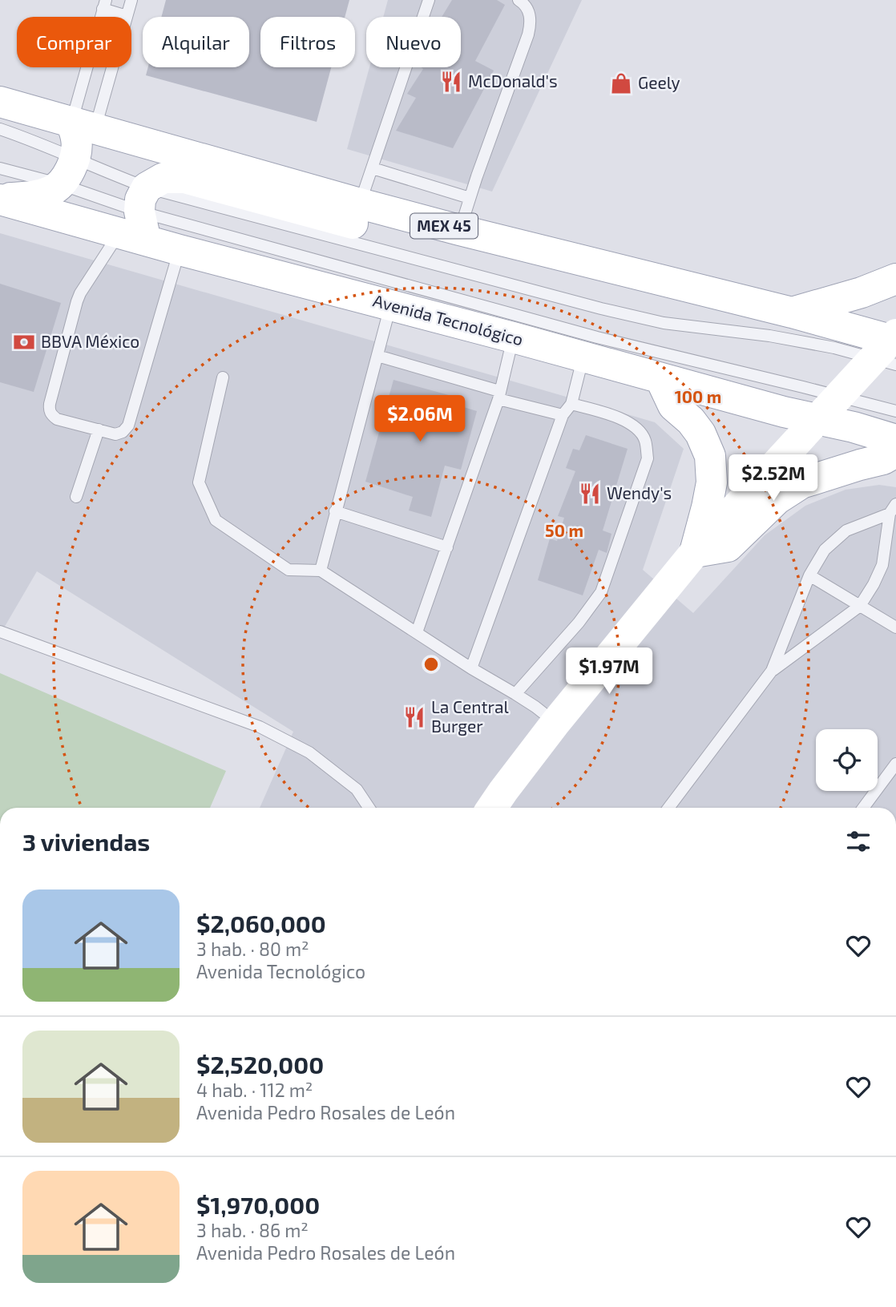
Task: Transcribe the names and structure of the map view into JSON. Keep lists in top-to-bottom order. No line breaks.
{"streets":{"main road":["MEX 45","Avenida Tecnológico"]},"places":{"restaurant":["McDonald's","Wendy's","La Central Burger"],"shop":["Geely"],"bank":["BBVA México"]},"page":{"chip":["Comprar","Alquilar","Filtros","Nuevo"],"price":["$2.06M","$2.52M","$1.97M"],"heading":"3 viviendas","list":[{"name":"$2,060,000","note":"3 hab. · 80 m² · Avenida Tecnológico"},{"name":"$2,520,000","note":"4 hab. · 112 m² · Avenida Pedro Rosales de León"},{"name":"$1,970,000","note":"3 hab. · 86 m² · Avenida Pedro Rosales de León"}]},"rings":["100 m","50 m"]}
